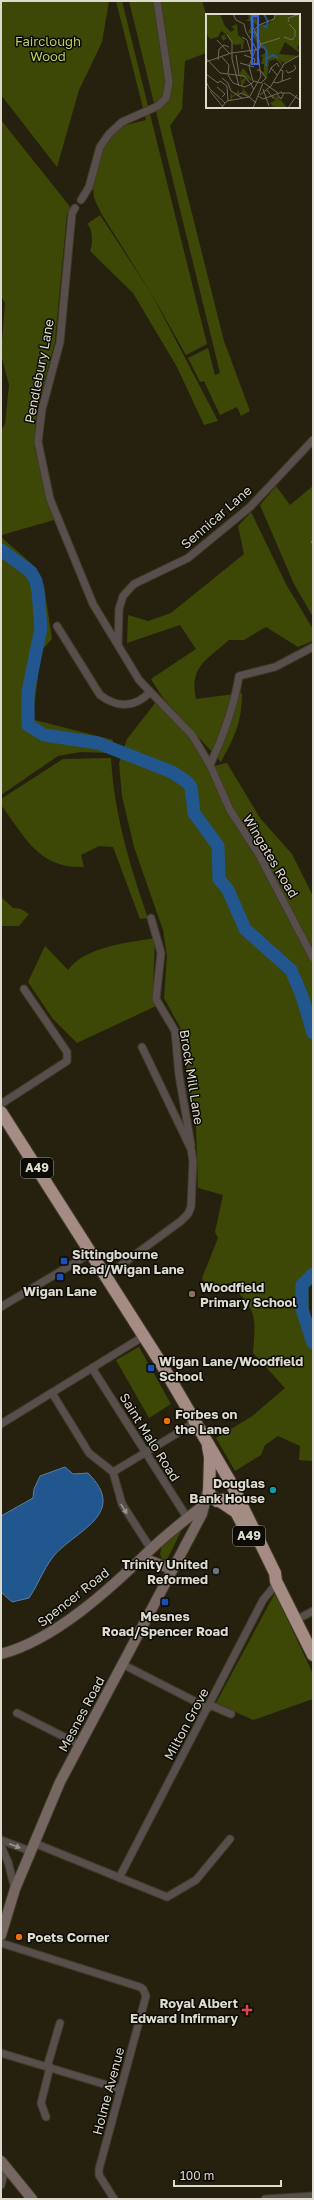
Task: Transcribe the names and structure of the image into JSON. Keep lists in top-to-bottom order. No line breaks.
{"streets":{"highway":["A49"],"main road":["Spencer Road","Mesnes Road"],"street":["Pendlebury Lane","Sennicar Lane","Wingates Road","Brock Mill Lane","Saint Malo Road","Milton Grove","Holme Avenue"]},"crossings":[["Pendlebury Lane","Sennicar Lane"],["Pendlebury Lane","Wingates Road"],["Sennicar Lane","Wingates Road"],["Brock Mill Lane","A49"],["A49","Mesnes Road"],["A49","Milton Grove"],["Saint Malo Road","Spencer Road"],["Saint Malo Road","Mesnes Road"],["Spencer Road","Mesnes Road"]],"parks":["Fairclough Wood"],"places":{"transit":["Sittingbourne Road/Wigan Lane","Wigan Lane","Wigan Lane/Woodfield School","Mesnes Road/Spencer Road"],"other":["Woodfield Primary School","Forbes on the Lane","Douglas Bank House","Trinity United Reformed","Poets Corner"],"health":["Royal Albert Edward Infirmary"]},"scale_bar":"100 m"}
